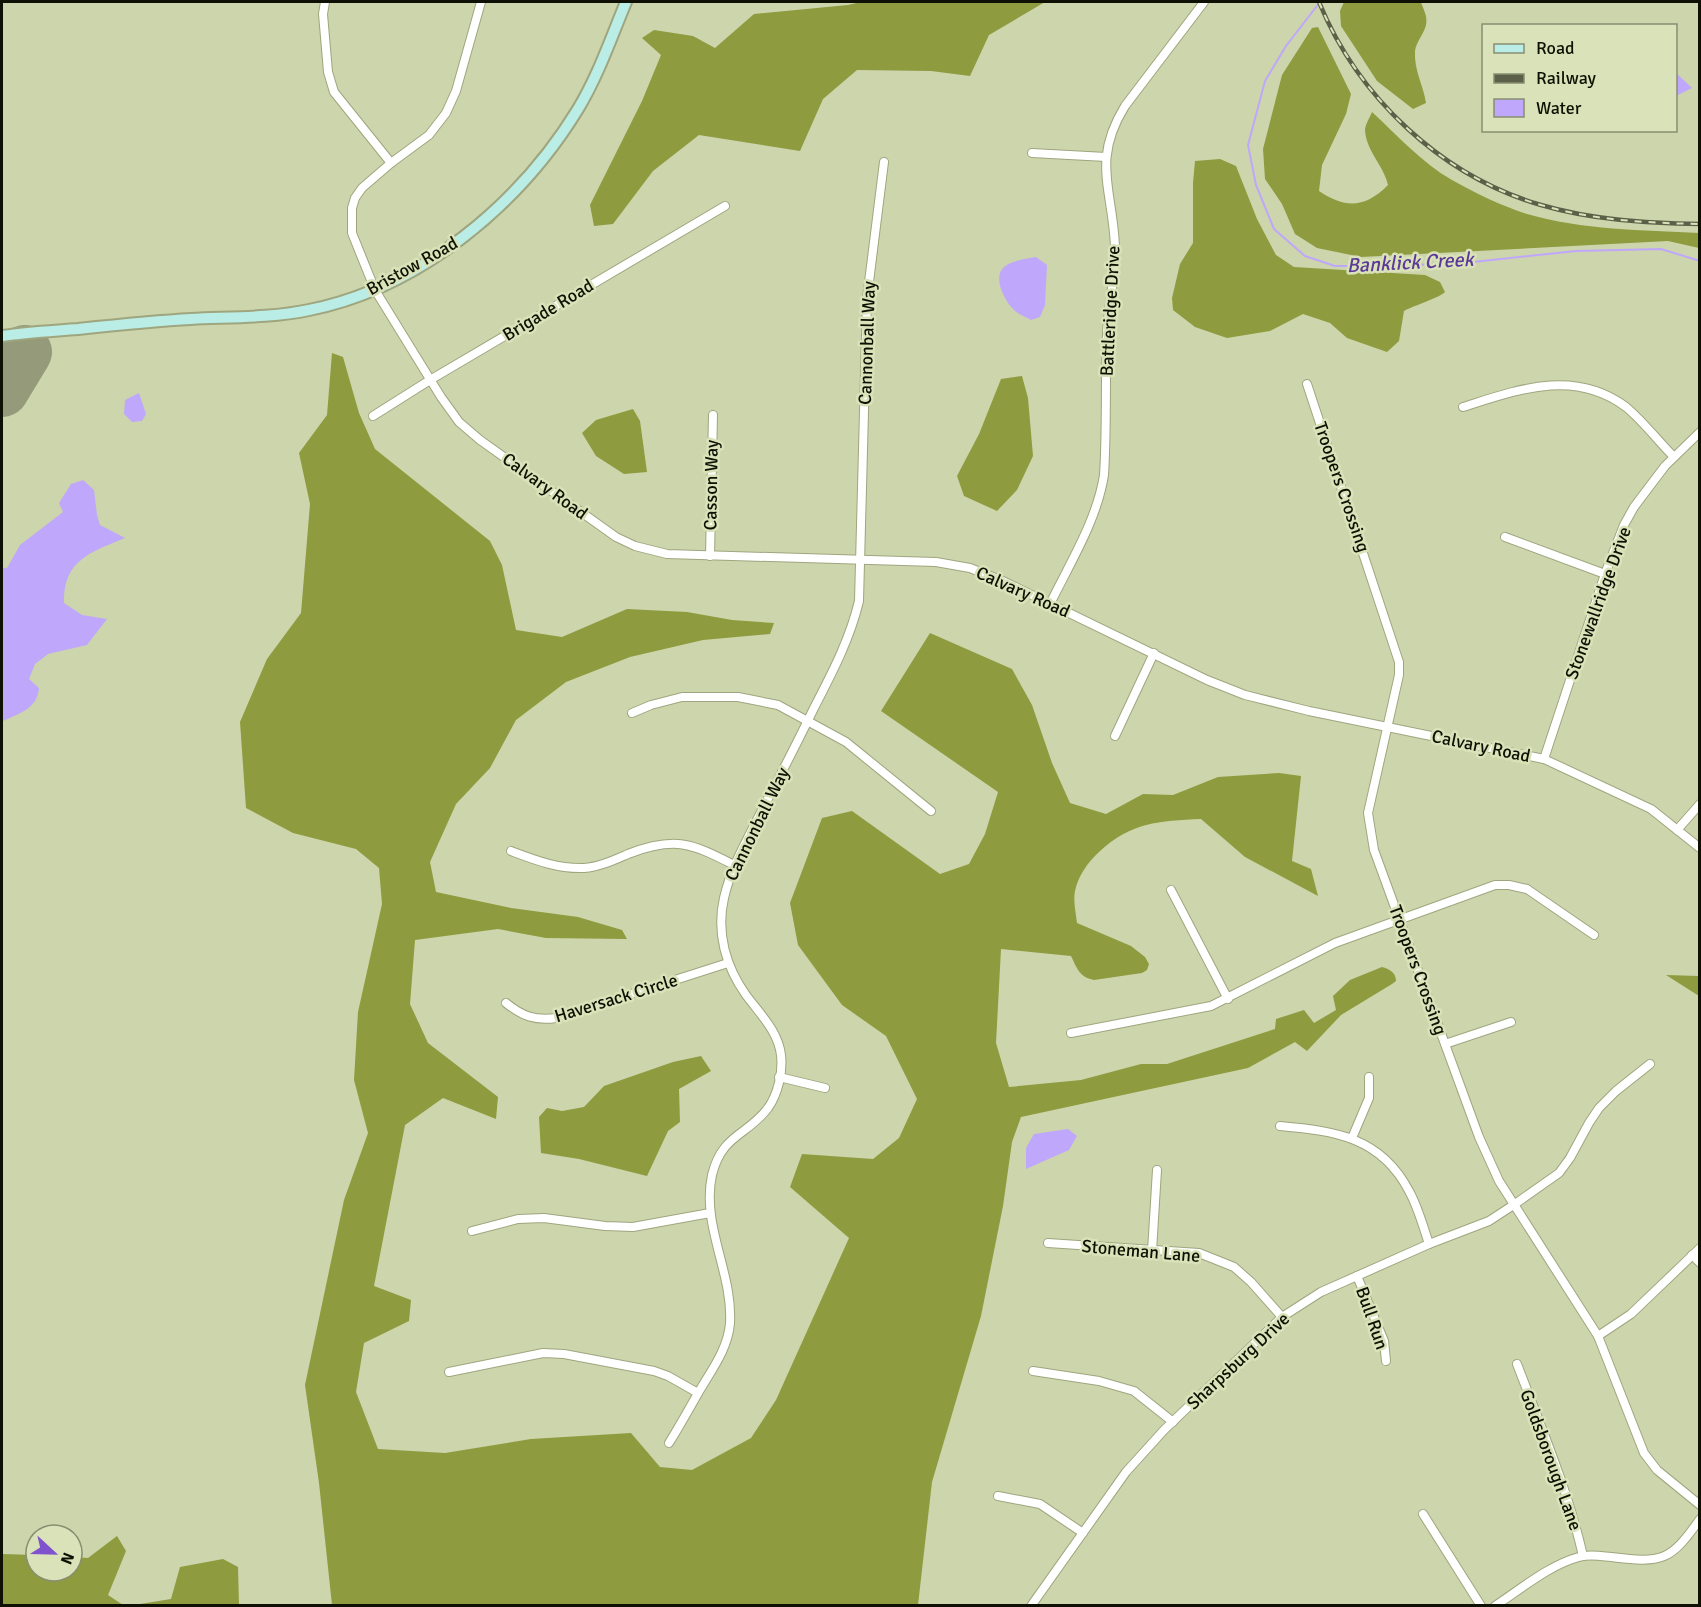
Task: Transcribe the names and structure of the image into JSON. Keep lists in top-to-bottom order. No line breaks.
{"streets":{"main road":["Bristow Road"],"street":["Brigade Road","Battleridge Drive","Cannonball Way","Casson Way","Calvary Road","Troopers Crossing","Stonewallridge Drive","Haversack Circle","Stoneman Lane","Bull Run","Sharpsburg Drive","Goldsborough Lane"]},"crossings":[["Bristow Road","Calvary Road"],["Brigade Road","Calvary Road"],["Battleridge Drive","Calvary Road"],["Cannonball Way","Calvary Road"],["Cannonball Way","Haversack Circle"],["Casson Way","Calvary Road"],["Calvary Road","Troopers Crossing"],["Calvary Road","Stonewallridge Drive"],["Troopers Crossing","Sharpsburg Drive"],["Stoneman Lane","Sharpsburg Drive"],["Bull Run","Sharpsburg Drive"]],"water":["Banklick Creek"],"legend":["Road","Railway","Water"],"north":"right"}
